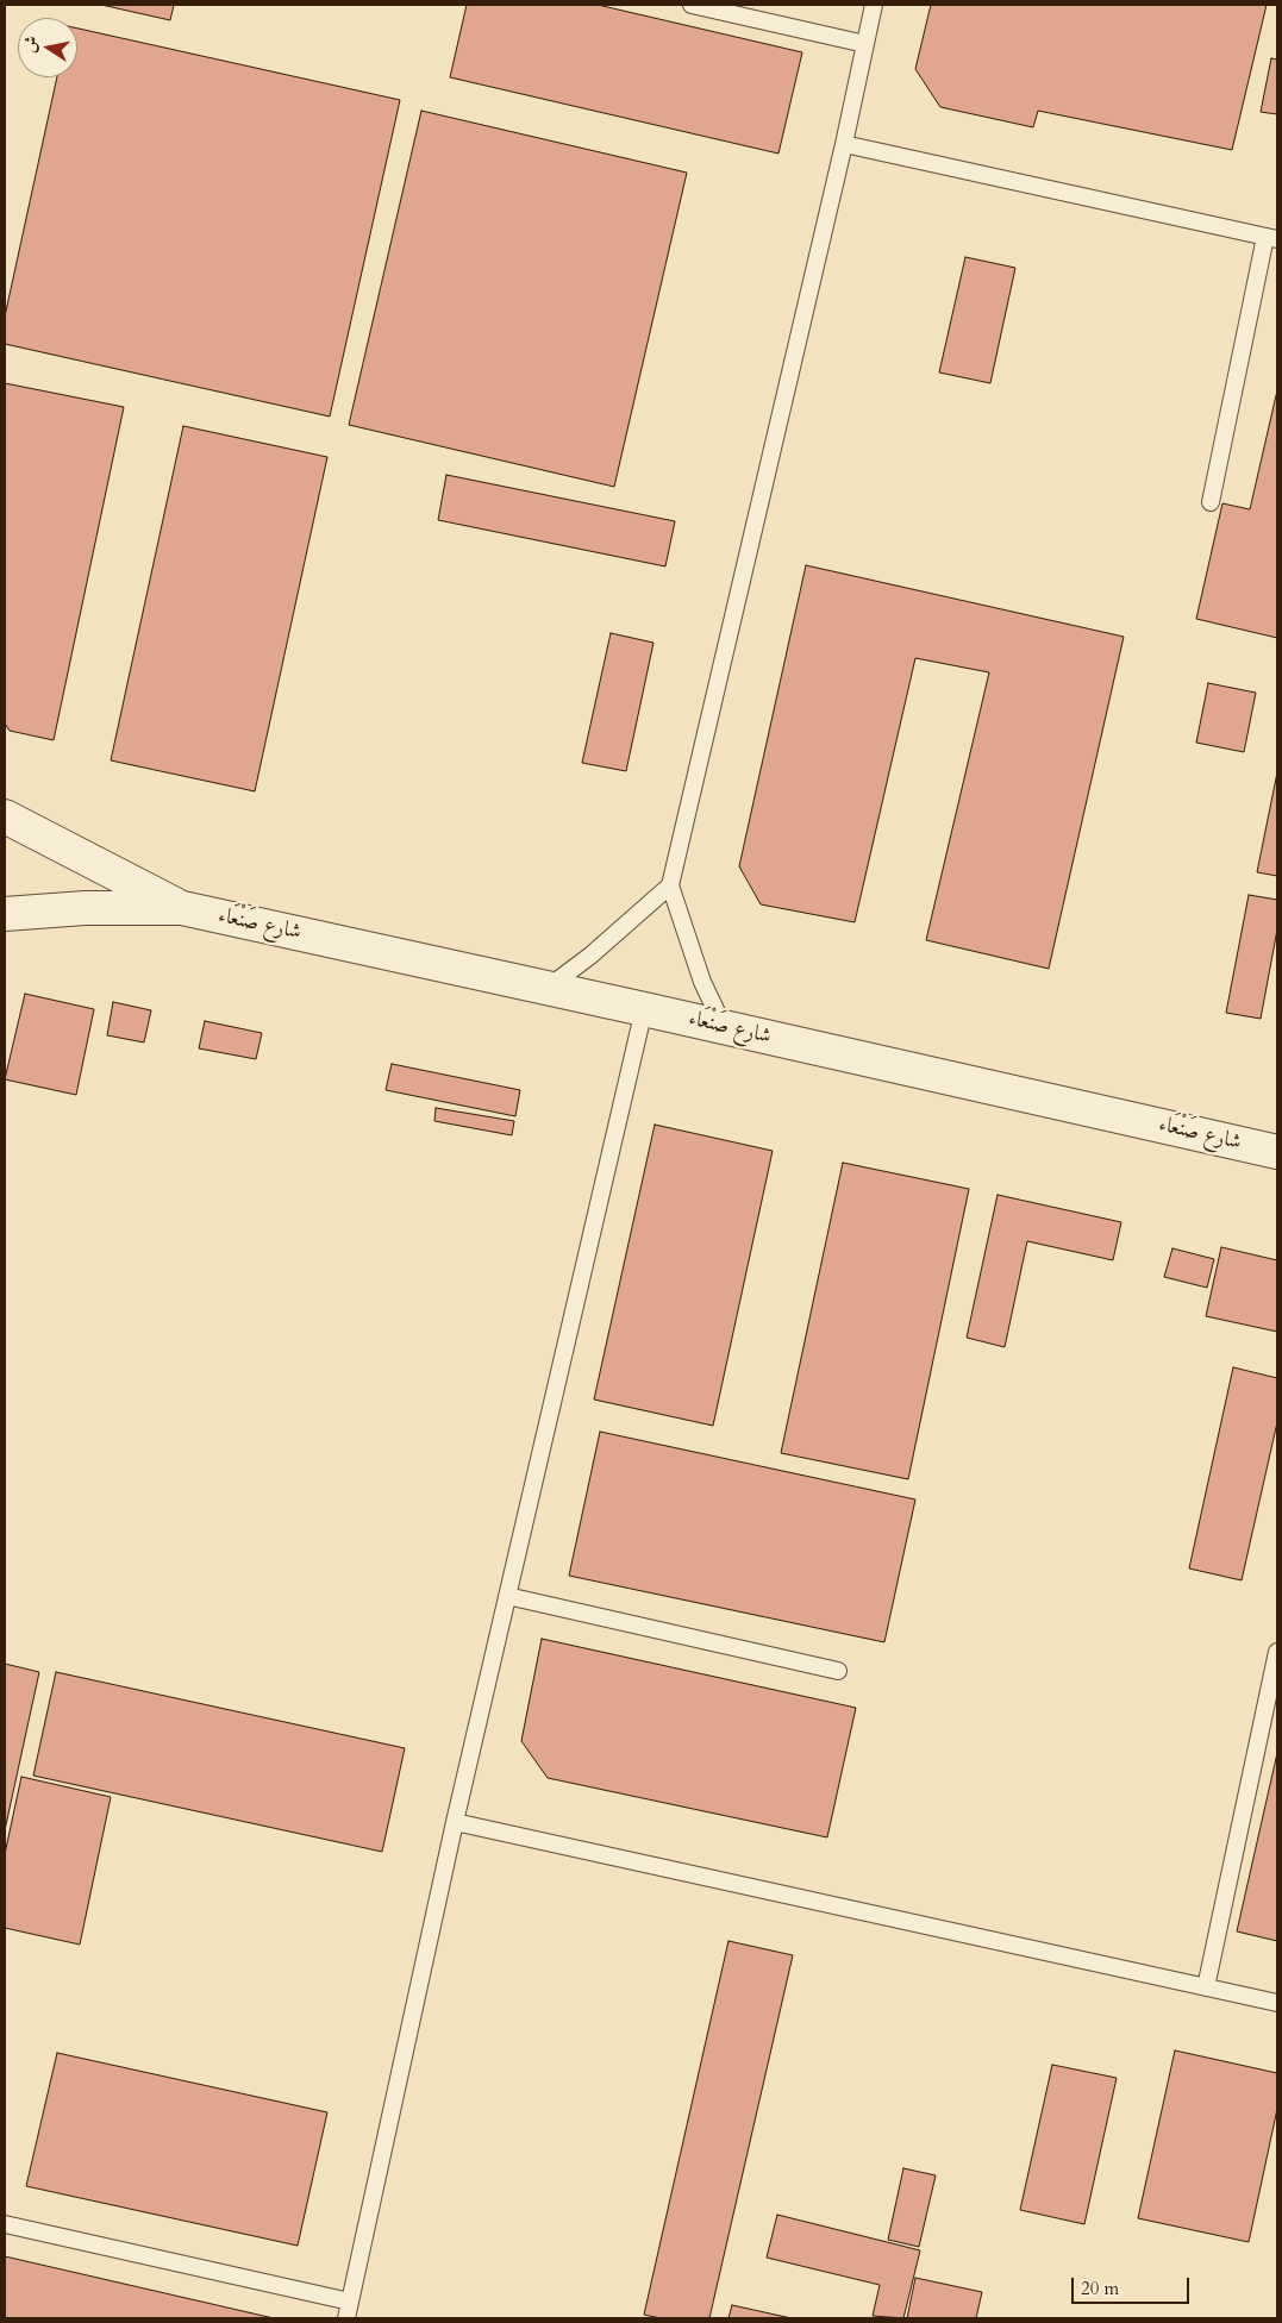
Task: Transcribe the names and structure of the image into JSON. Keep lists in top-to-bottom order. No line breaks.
{"streets":{"street":["شارع صَنْعَاء"]},"scale_bar":"20 m","north":"left"}
